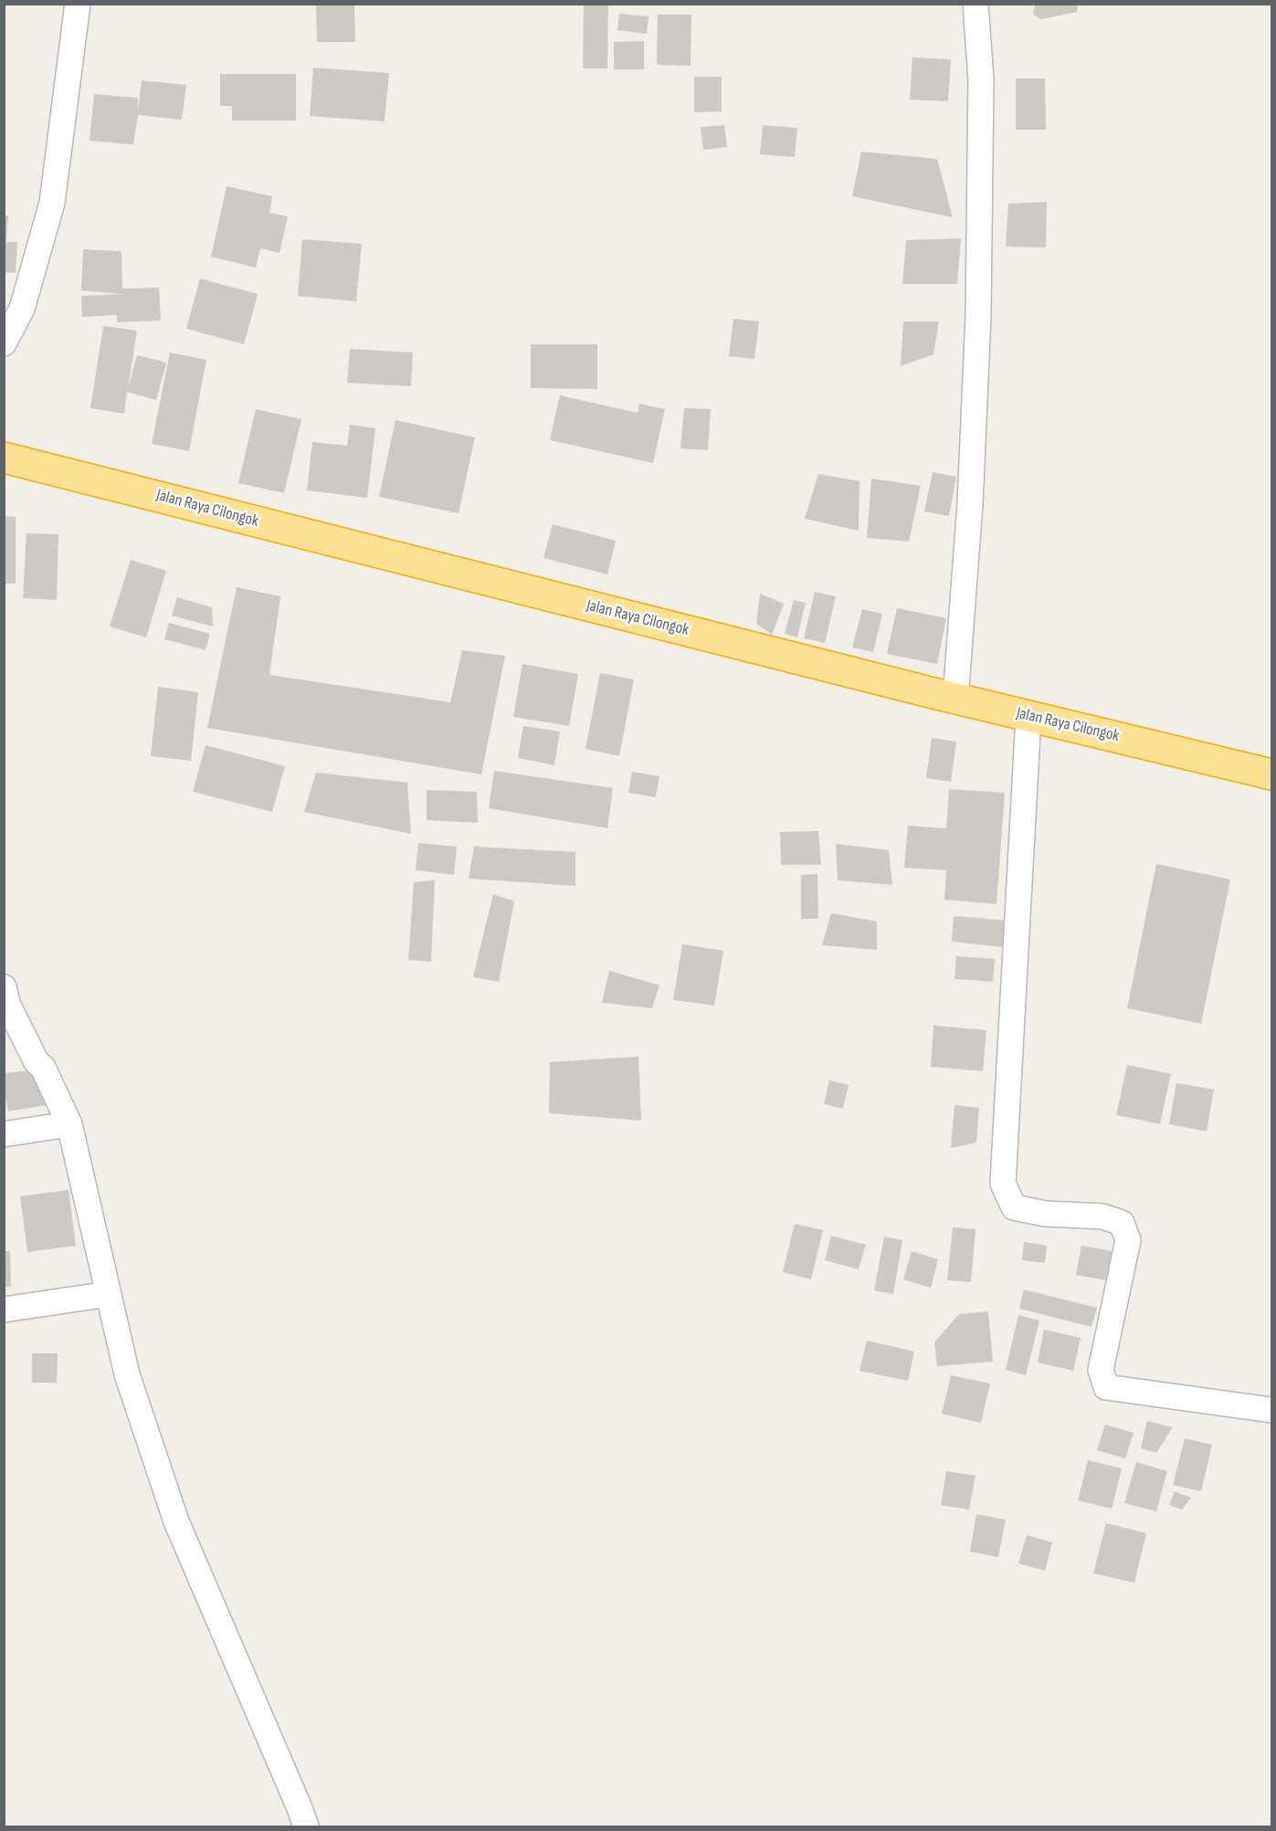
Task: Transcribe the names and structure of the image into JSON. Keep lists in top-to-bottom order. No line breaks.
{"streets":{"highway":["Jalan Raya Cilongok"]}}
